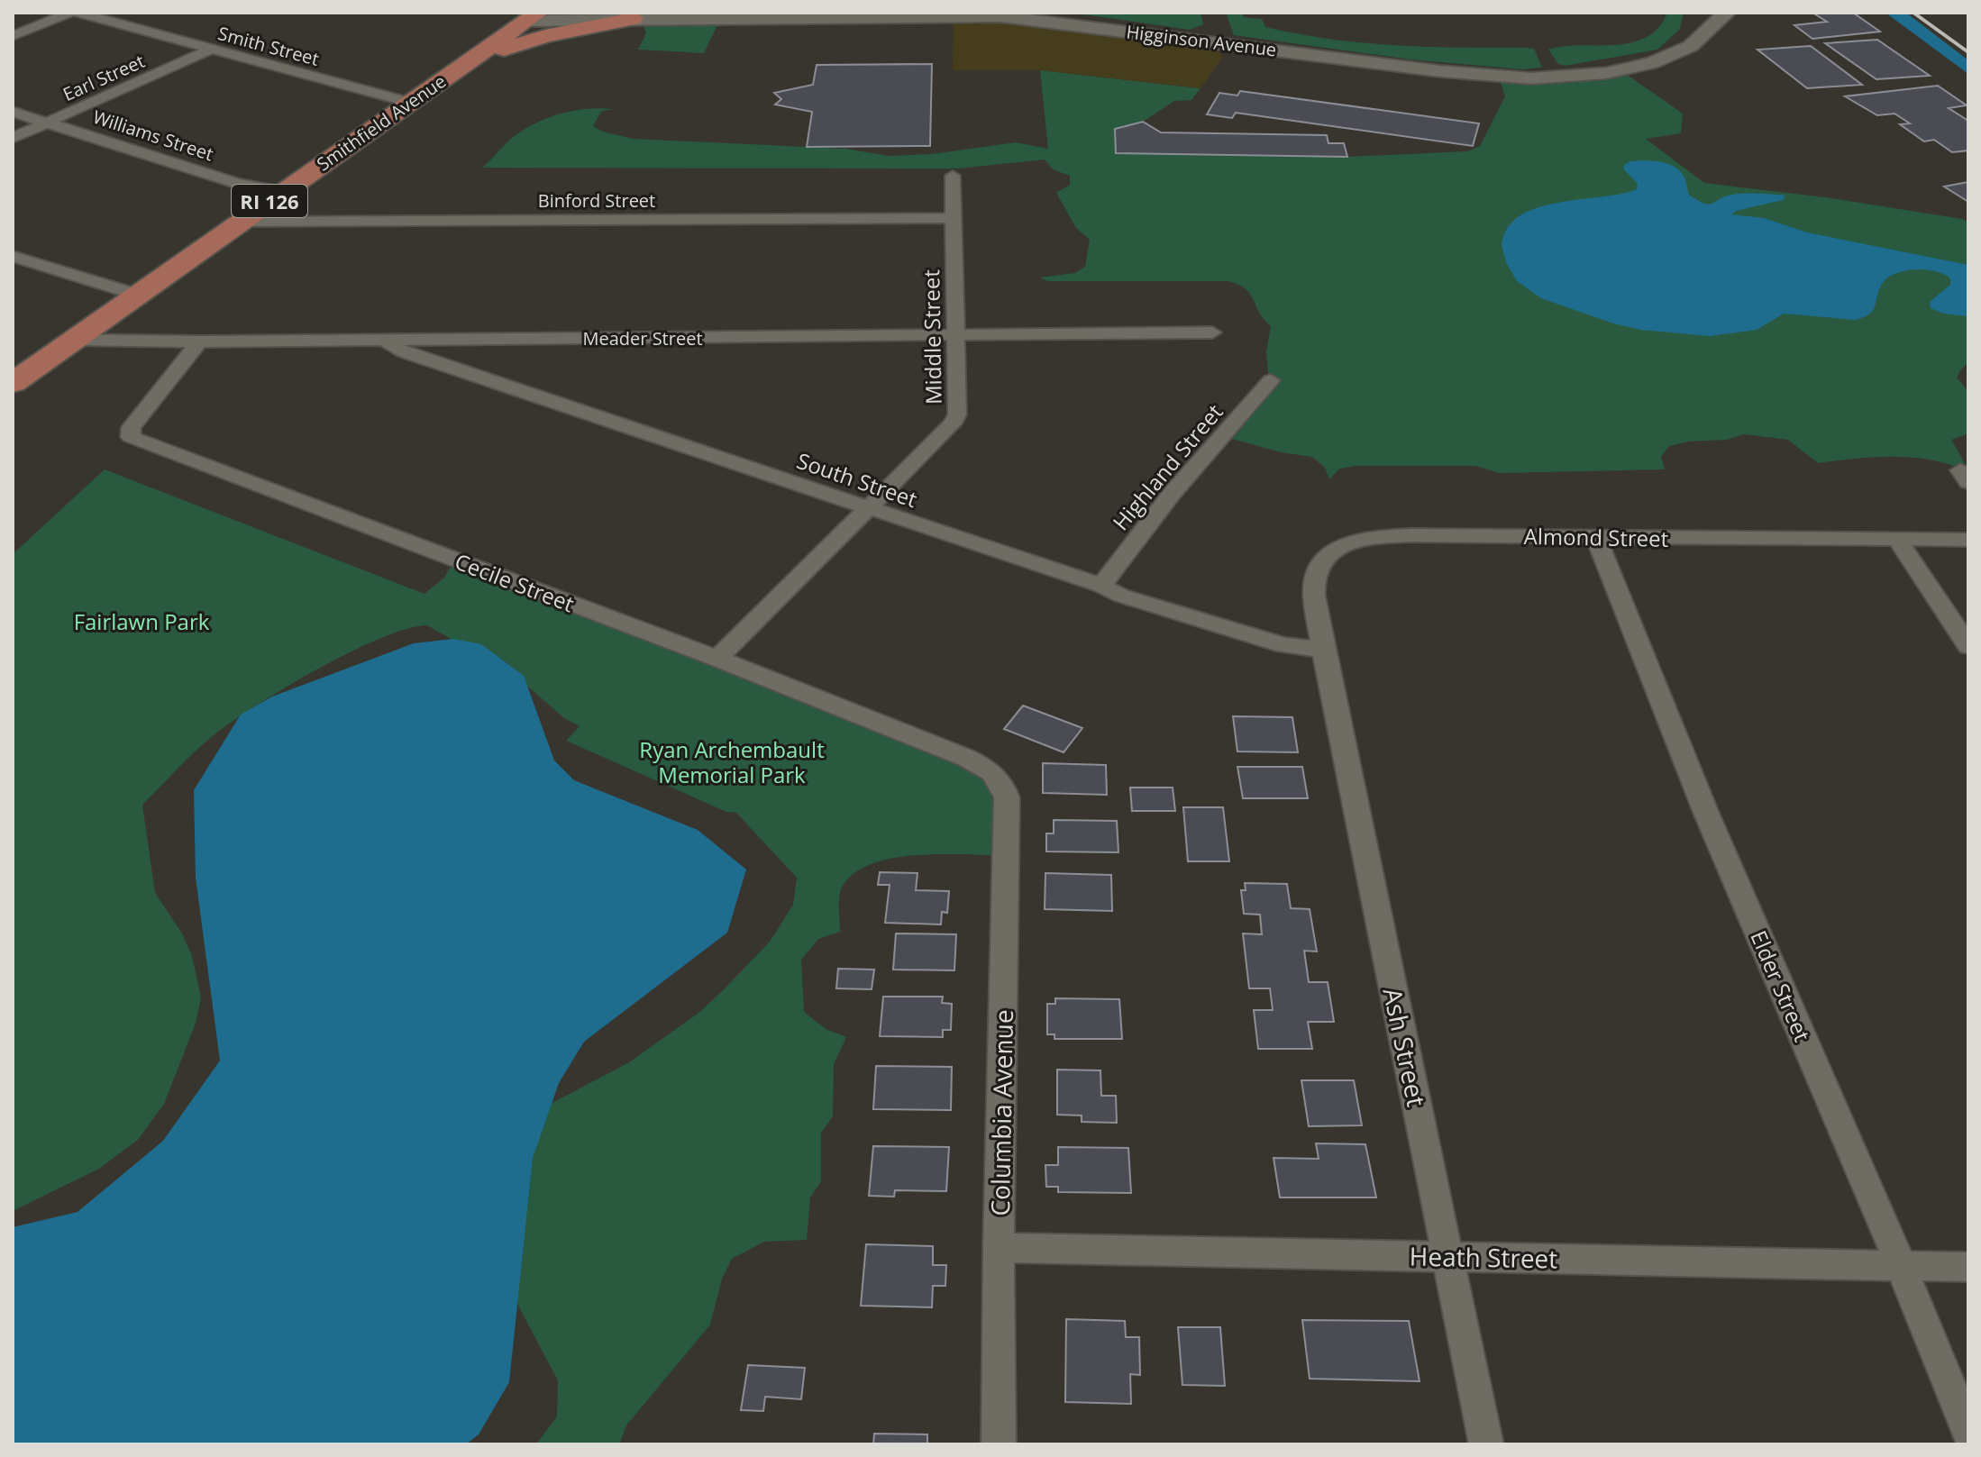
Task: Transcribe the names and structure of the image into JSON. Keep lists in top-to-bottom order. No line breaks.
{"streets":{"main road":["Smithfield Avenue","RI 126"],"street":["Higginson Avenue","Smith Street","Earl Street","Williams Street","Binford Street","Middle Street","Meader Street","Highland Street","South Street","Almond Street","Cecile Street","Elder Street","Ash Street","Columbia Avenue","Heath Street"]},"crossings":[["Higginson Avenue","Smithfield Avenue"],["Smith Street","Earl Street"],["Smith Street","Smithfield Avenue"],["Earl Street","Williams Street"],["Smithfield Avenue","Williams Street"],["Smithfield Avenue","Binford Street"],["Smithfield Avenue","Meader Street"],["Binford Street","Middle Street"],["Middle Street","Meader Street"],["Middle Street","South Street"],["Middle Street","Cecile Street"],["Meader Street","South Street"],["Meader Street","Cecile Street"],["Highland Street","South Street"],["South Street","Almond Street"],["South Street","Ash Street"],["Almond Street","Elder Street"],["Almond Street","Ash Street"],["Cecile Street","Columbia Avenue"],["Elder Street","Heath Street"],["Ash Street","Heath Street"],["Columbia Avenue","Heath Street"]],"parks":["Fairlawn Park","Ryan Archembault Memorial Park"]}
